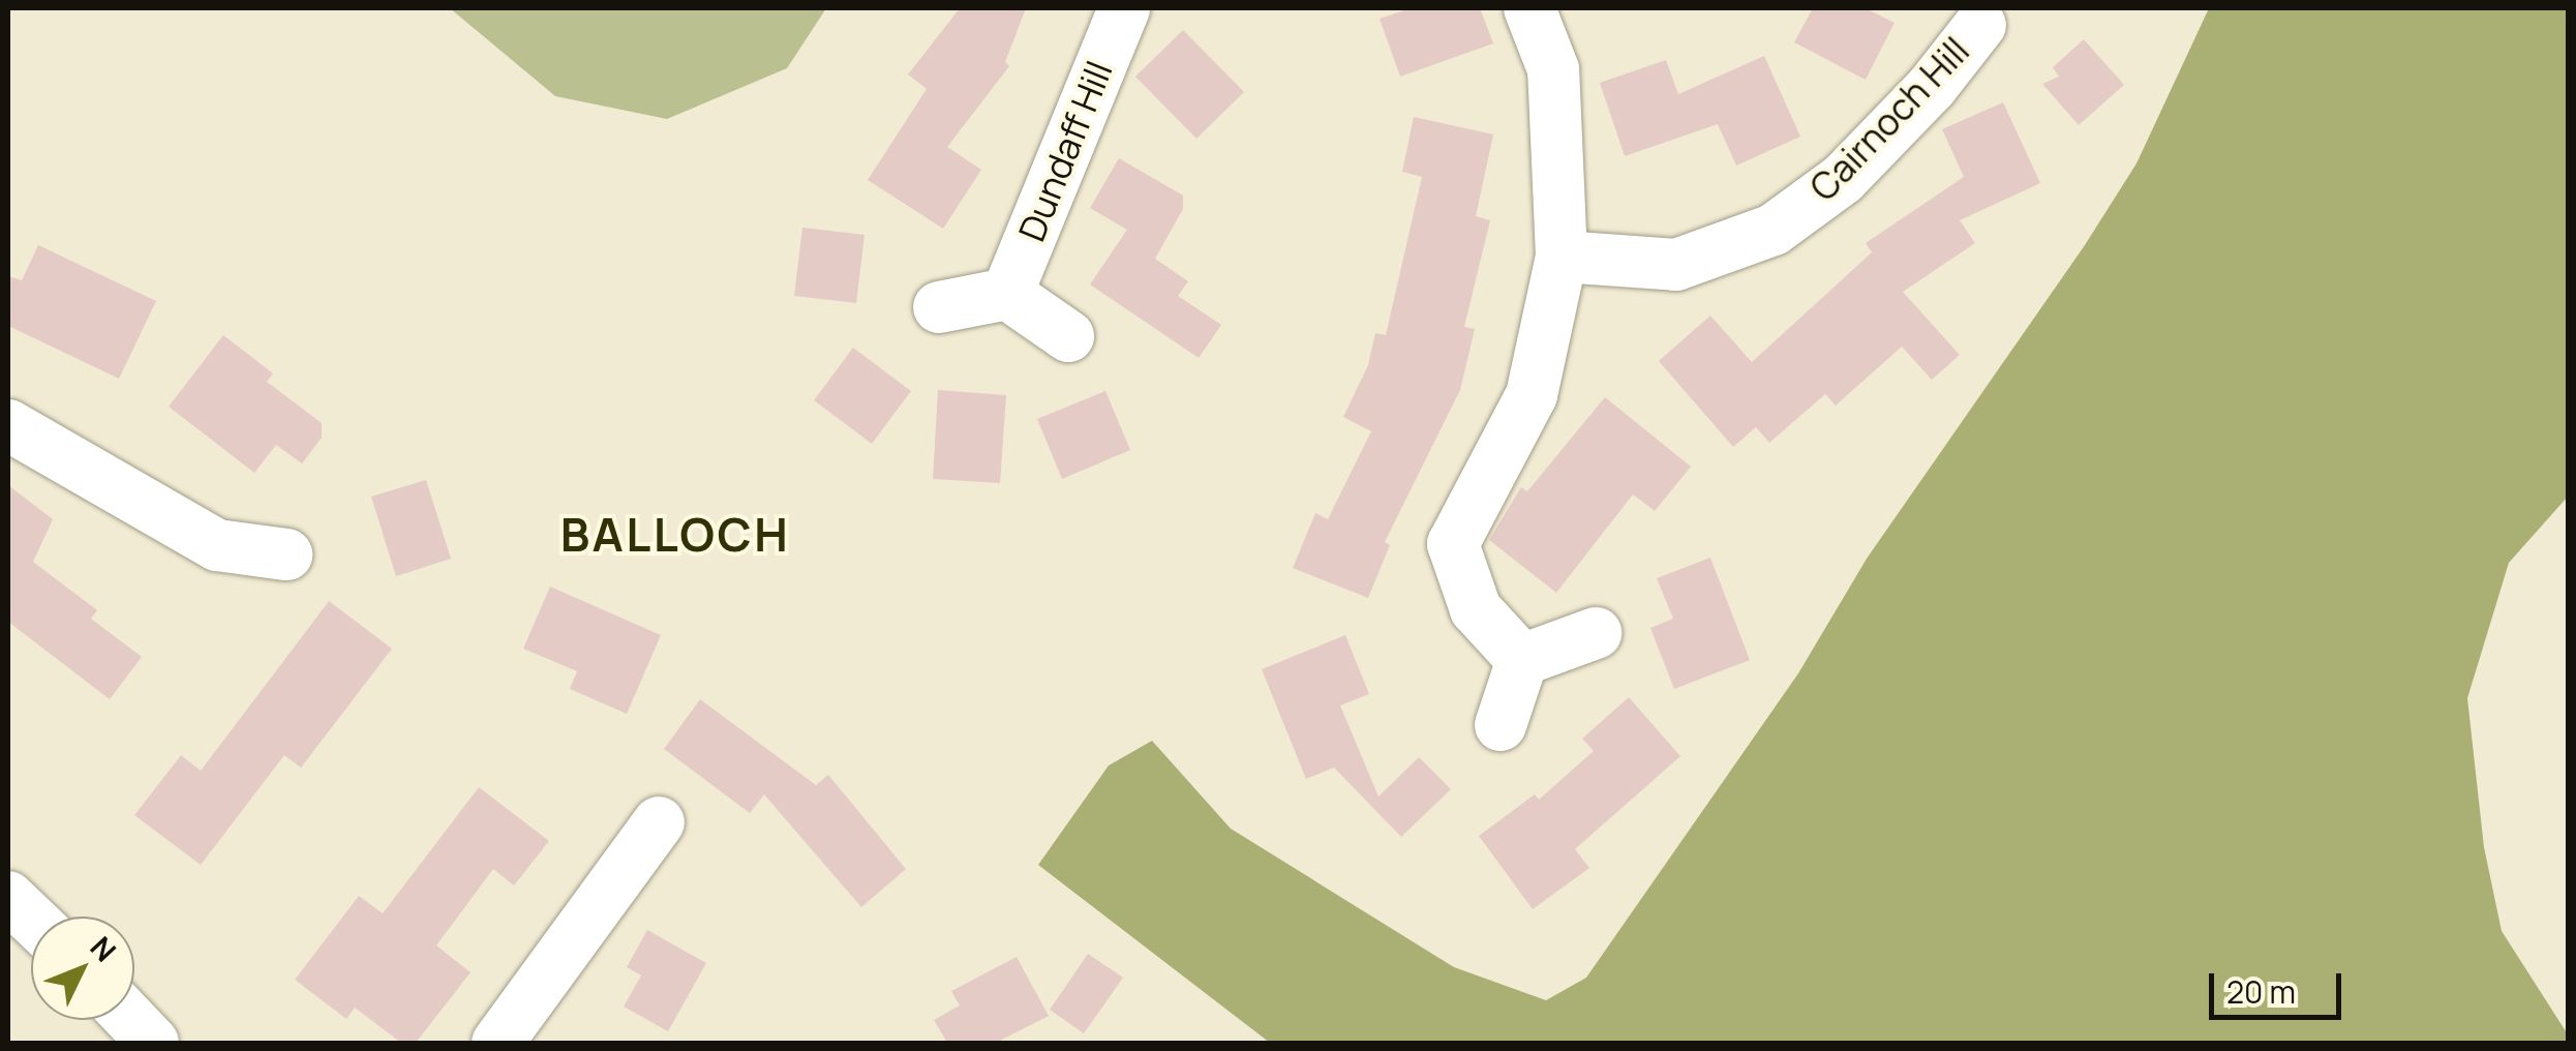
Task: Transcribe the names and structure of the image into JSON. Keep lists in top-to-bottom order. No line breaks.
{"streets":{"street":["Cairnoch Hill","Dundaff Hill"]},"districts":["BALLOCH"],"scale_bar":"20 m","north":"top right"}
